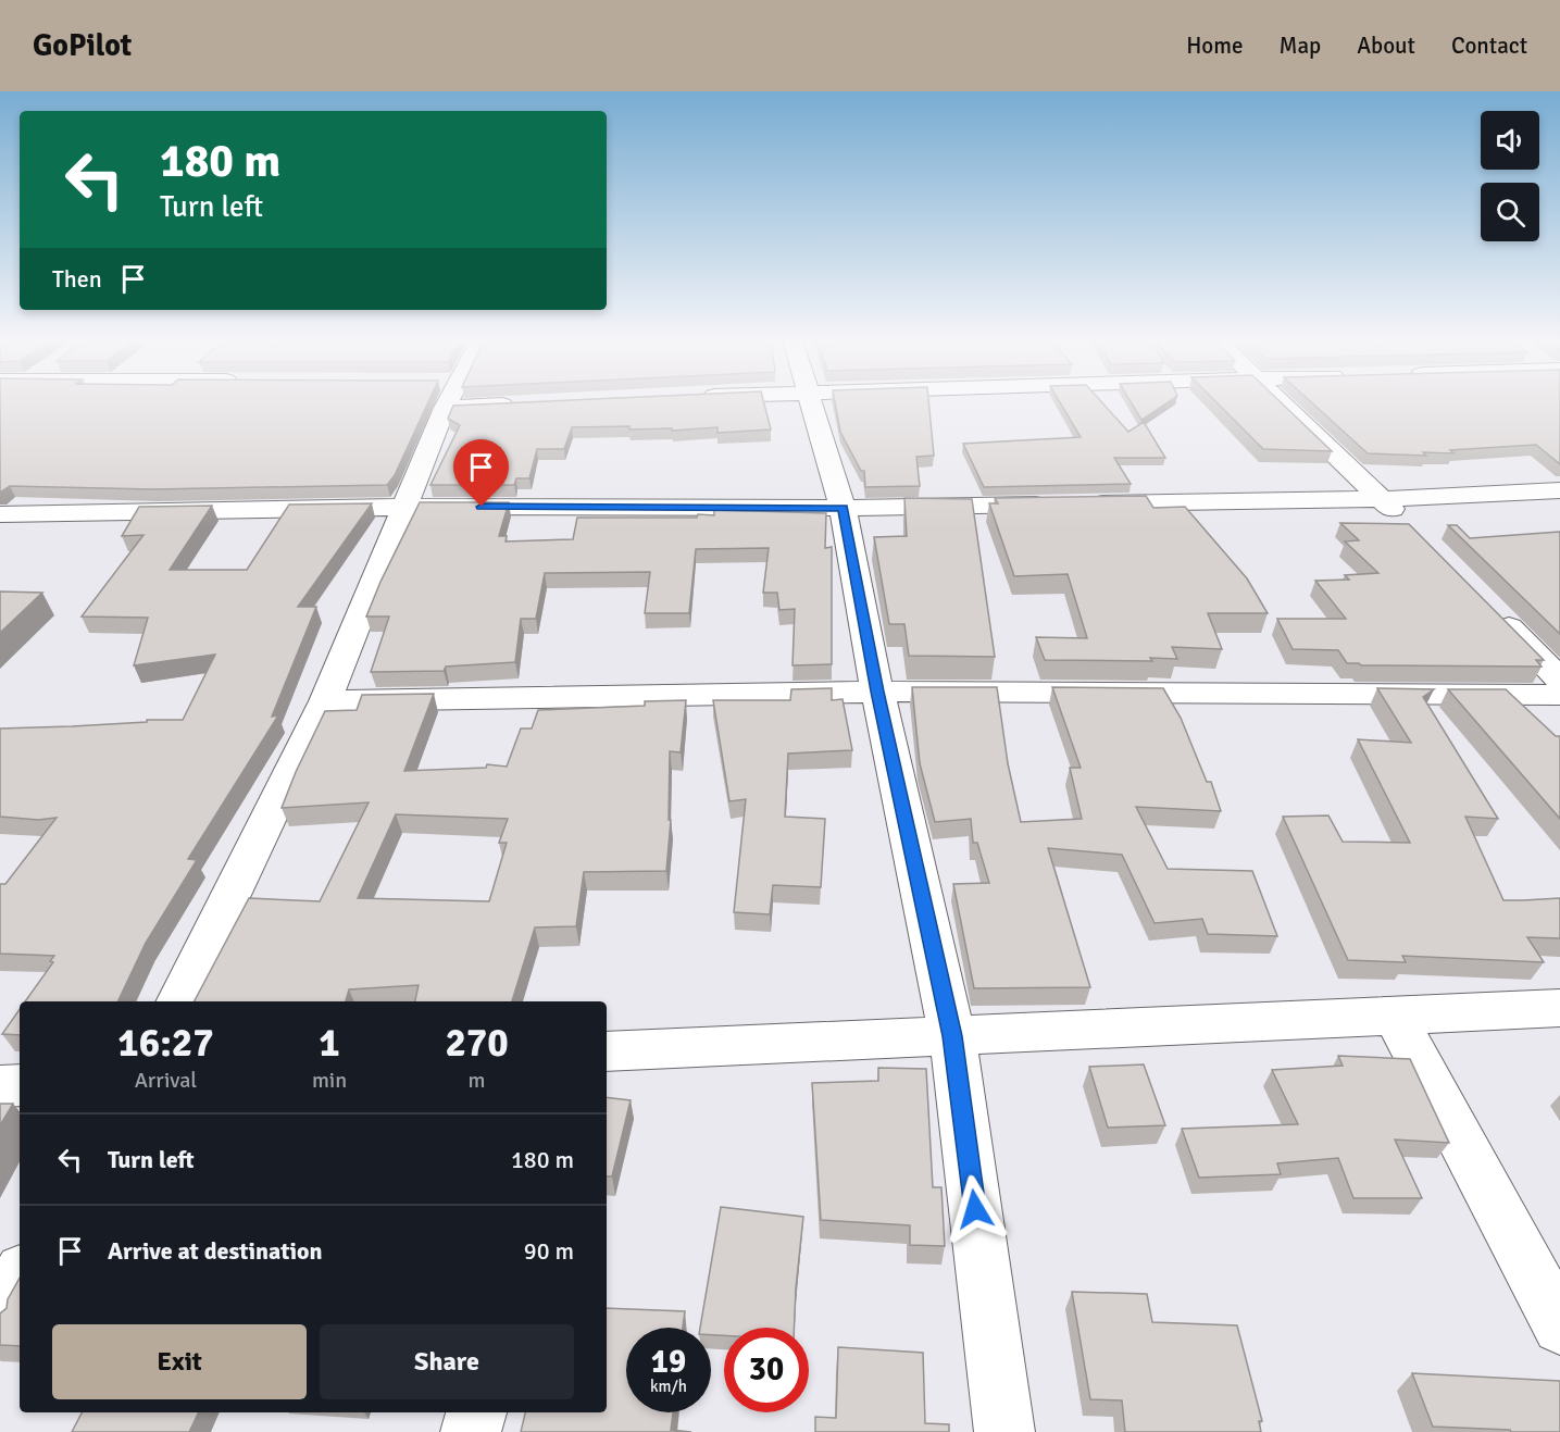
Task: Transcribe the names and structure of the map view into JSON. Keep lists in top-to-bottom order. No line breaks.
{"page":{"header":"GoPilot","nav":["Home","Map","About","Contact"],"turn":["180 m","Turn left"],"then":"Then","eta":["16:27","Arrival","1","min","270","m"],"list":[{"name":"Turn left","value":"180 m"},{"name":"Arrive at destination","value":"90 m"}],"buttons":["Exit","Share"],"speed":"19 km/h","limit":"30"}}
